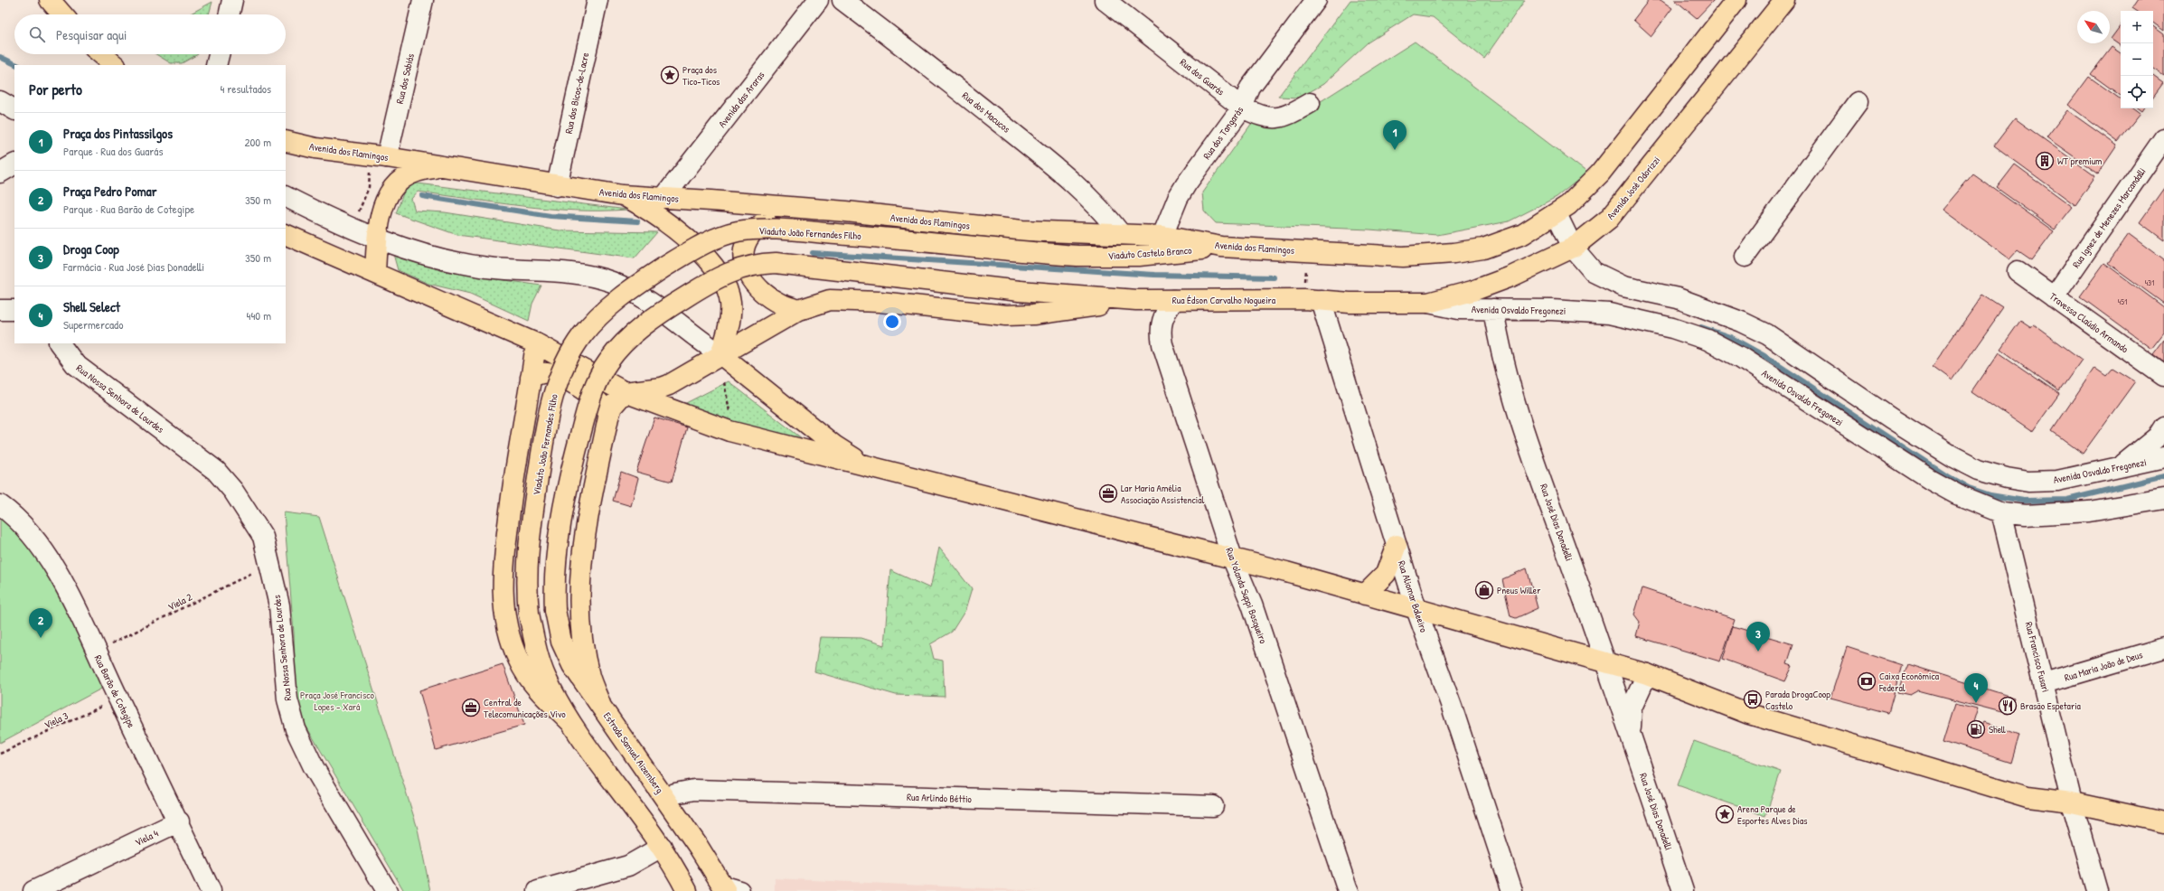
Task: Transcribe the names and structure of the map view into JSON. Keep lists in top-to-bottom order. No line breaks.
{"streets":{"main road":["Avenida dos Flamingos","Avenida José Odorizzi","Viaduto João Fernandes Filho","Viaduto Castelo Branco","Rua Édson Carvalho Nogueira","Estrada Samuel Aizemberg"],"street":["Rua dos Guarás","Rua dos Sabiás","Rua dos Bicos-de-Lacre","Avenida das Araras","Rua dos Macucos","Rua dos Tangarás","Rua Ignez de Menezes Marcandalli","Avenida Osvaldo Fregonezi","Travessa Claúdio Armando","Rua Nossa Senhora de Lourdes","Rua José Dias Donadelli","Rua Yolanda Suppi Bosqueiro","Rua Aliomar Baleeiro","Rua Francisco Fusari","Rua Maria João de Deus","Rua Barão de Cotegipe","Rua Arlindo Béttio","Viela 4"],"path":["Viela 2","Viela 3"]},"crossings":[["Rua dos Guarás","Rua dos Tangarás"],["Rua dos Sabiás","Avenida dos Flamingos"],["Rua dos Bicos-de-Lacre","Avenida dos Flamingos"],["Avenida das Araras","Avenida dos Flamingos"],["Rua dos Macucos","Avenida dos Flamingos"],["Rua dos Tangarás","Avenida dos Flamingos"],["Avenida dos Flamingos","Viaduto Castelo Branco"],["Avenida dos Flamingos","Avenida Osvaldo Fregonezi"],["Avenida José Odorizzi","Rua Édson Carvalho Nogueira"],["Avenida José Odorizzi","Avenida Osvaldo Fregonezi"],["Rua Ignez de Menezes Marcandalli","Travessa Claúdio Armando"],["Viaduto João Fernandes Filho","Viaduto Castelo Branco"],["Rua Édson Carvalho Nogueira","Avenida Osvaldo Fregonezi"],["Rua Édson Carvalho Nogueira","Rua Yolanda Suppi Bosqueiro"],["Rua Édson Carvalho Nogueira","Rua Aliomar Baleeiro"],["Rua Édson Carvalho Nogueira","Estrada Samuel Aizemberg"],["Avenida Osvaldo Fregonezi","Rua José Dias Donadelli"],["Avenida Osvaldo Fregonezi","Rua Francisco Fusari"],["Rua Nossa Senhora de Lourdes","Viela 2"],["Viela 2","Rua Barão de Cotegipe"],["Rua Francisco Fusari","Rua Maria João de Deus"],["Rua Barão de Cotegipe","Viela 3"],["Rua Barão de Cotegipe","Viela 4"],["Estrada Samuel Aizemberg","Rua Arlindo Béttio"]],"parks":["Praça José Francisco Lopes - Xará"],"places":{"place":["Praça dos Tico-Ticos","Arena Parque de Esportes Alves Dias"],"building":["WT premium"],"office":["Lar Maria Amélia Associação Assistencial","Central de Telecomunicações Vivo"],"shop":["Pneus Willer"],"bank":["Caixa Econômica Federal"],"bus stop":["Parada DrogaCoop Castelo"],"restaurant":["Brasão Espetaria"],"fuel station":["Shell"]},"house_numbers":["431","451"],"north":"top left","page":{"map_buttons":["+","−"],"search":"Pesquisar aqui","heading":["Por perto","4 resultados"],"list":[{"mark":"1","name":"Praça dos Pintassilgos","note":"Parque · Rua dos Guarás","value":"200 m"},{"mark":"2","name":"Praça Pedro Pomar","note":"Parque · Rua Barão de Cotegipe","value":"350 m"},{"mark":"3","name":"Droga Coop","note":"Farmácia · Rua José Dias Donadelli","value":"350 m"},{"mark":"4","name":"Shell Select","note":"Supermercado","value":"440 m"}],"pins":["1","2","3","4"]}}
